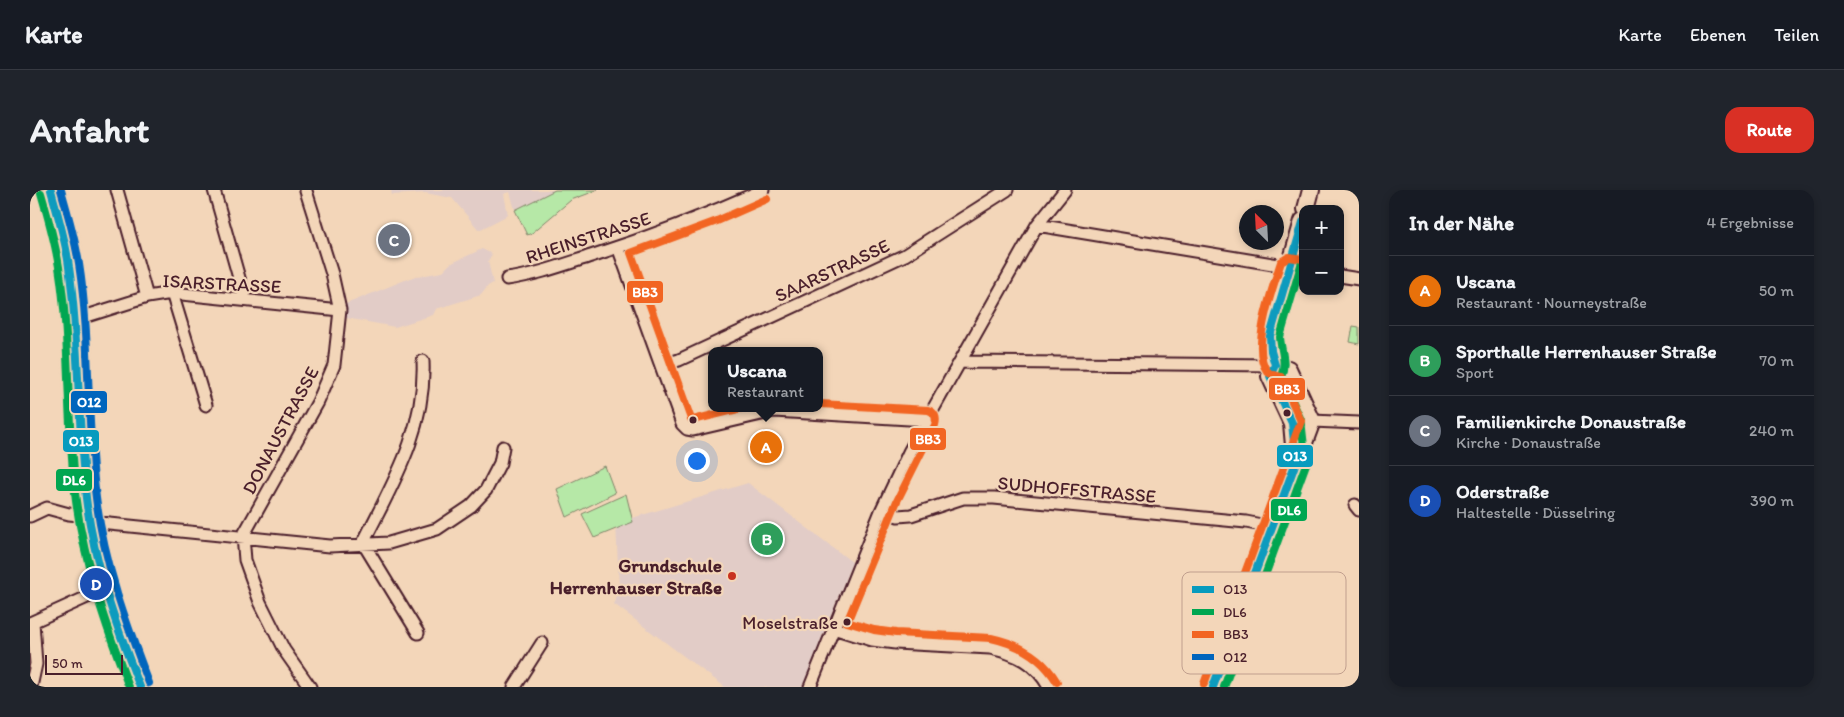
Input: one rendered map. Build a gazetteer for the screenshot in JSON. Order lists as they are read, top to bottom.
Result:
{
  "streets": {
    "street": [
      "RHEINSTRASSE",
      "SAARSTRASSE",
      "ISARSTRASSE",
      "DONAUSTRASSE",
      "SUDHOFFSTRASSE"
    ]
  },
  "crossings": [
    ["ISARSTRASSE", "DONAUSTRASSE"]
  ],
  "places": ["Grundschule Herrenhauser Straße", "Moselstraße"],
  "lines": [
    "transit line O13",
    "transit line O12",
    "transit line DL6",
    "transit line BB3"
  ],
  "legend": [
    "O13",
    "DL6",
    "BB3",
    "O12"
  ],
  "scale_bar": "50 m",
  "north": "top left",
  "page": {
    "header": "Karte",
    "nav": ["Karte", "Ebenen", "Teilen"],
    "buttons": "Route",
    "title": "Anfahrt",
    "heading": ["In der Nähe", "4 Ergebnisse"],
    "map_buttons": ["+", "−"],
    "pins": [
      "C",
      "A",
      "B",
      "D"
    ],
    "list": [
      {
        "mark": "A",
        "name": "Uscana",
        "note": "Restaurant · Nourneystraße",
        "value": "50 m"
      },
      {
        "mark": "B",
        "name": "Sporthalle Herrenhauser Straße",
        "note": "Sport",
        "value": "70 m"
      },
      {
        "mark": "C",
        "name": "Familienkirche Donaustraße",
        "note": "Kirche · Donaustraße",
        "value": "240 m"
      },
      {
        "mark": "D",
        "name": "Oderstraße",
        "note": "Haltestelle · Düsselring",
        "value": "390 m"
      }
    ],
    "popup": ["Uscana", "Restaurant"],
    "scale": "50 m"
  }
}
